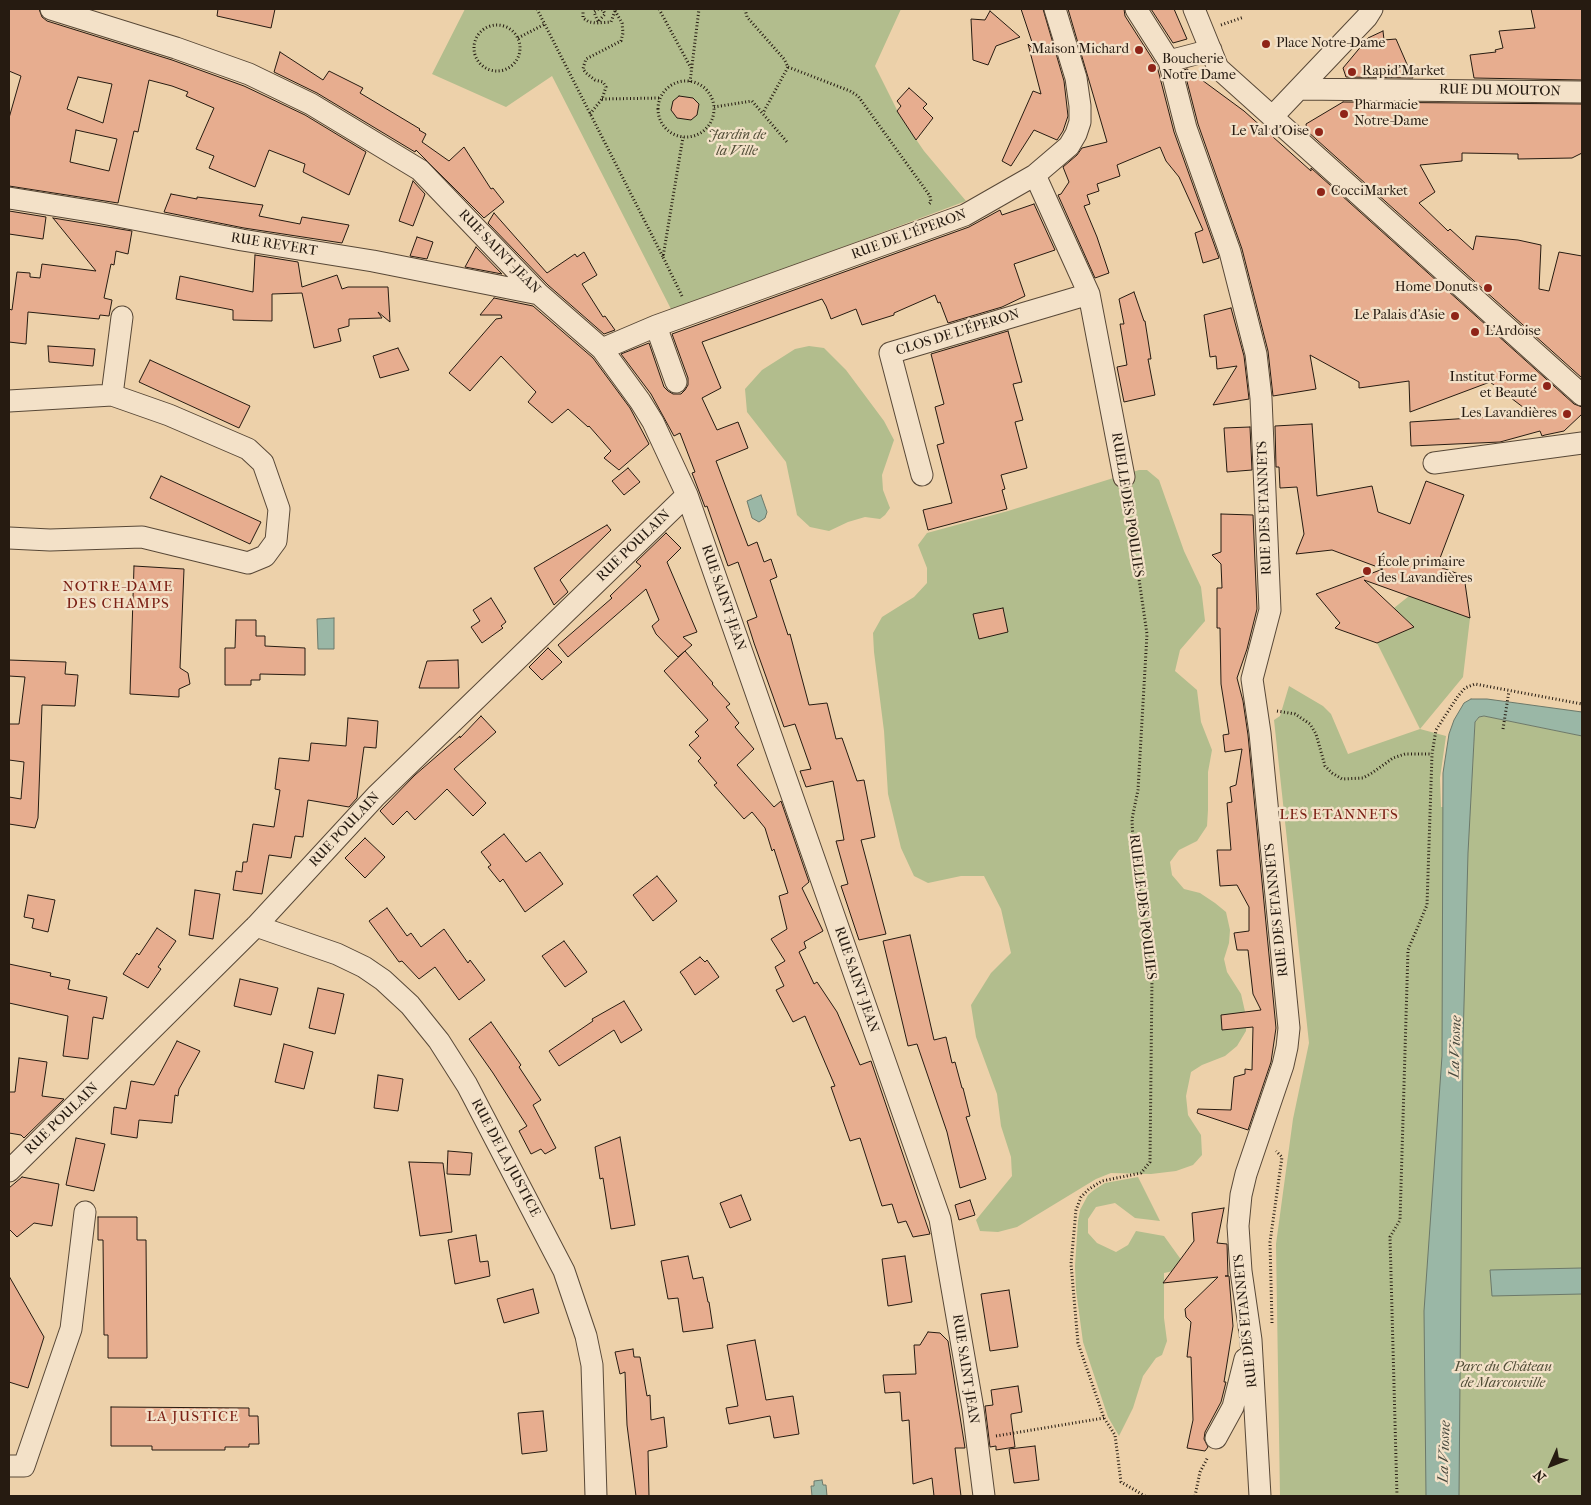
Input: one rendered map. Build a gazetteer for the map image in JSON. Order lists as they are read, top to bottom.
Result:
{
  "streets": {
    "street": [
      "RUE DU MOUTON",
      "RUE DE L'ÉPERON",
      "RUE REVERT",
      "RUE SAINT-JEAN",
      "CLOS DE L'ÉPERON",
      "RUELLE DES POULIES",
      "RUE DES ETANNETS",
      "RUE POULAIN",
      "RUE DE LA JUSTICE"
    ]
  },
  "crossings": [
    ["RUE DE L'ÉPERON", "RUE SAINT-JEAN"],
    ["RUE DE L'ÉPERON", "RUELLE DES POULIES"],
    ["RUE REVERT", "RUE SAINT-JEAN"],
    ["RUE SAINT-JEAN", "RUE POULAIN"],
    ["CLOS DE L'ÉPERON", "RUELLE DES POULIES"],
    ["RUE POULAIN", "RUE DE LA JUSTICE"]
  ],
  "districts": ["NOTRE-DAME DES CHAMPS", "LES ETANNETS", "LA JUSTICE"],
  "water": ["La Viosne"],
  "parks": ["Jardin de la Ville", "Parc du Château de Marcouville"],
  "places": [
    "Place Notre-Dame",
    "Maison Michard",
    "Boucherie Notre Dame",
    "Rapid'Market",
    "Pharmacie Notre-Dame",
    "Le Val d'Oise",
    "CocciMarket",
    "Home Donuts",
    "Le Palais d'Asie",
    "L'Ardoise",
    "Institut Forme et Beauté",
    "Les Lavandières",
    "École primaire des Lavandières"
  ],
  "north": "bottom left"
}
